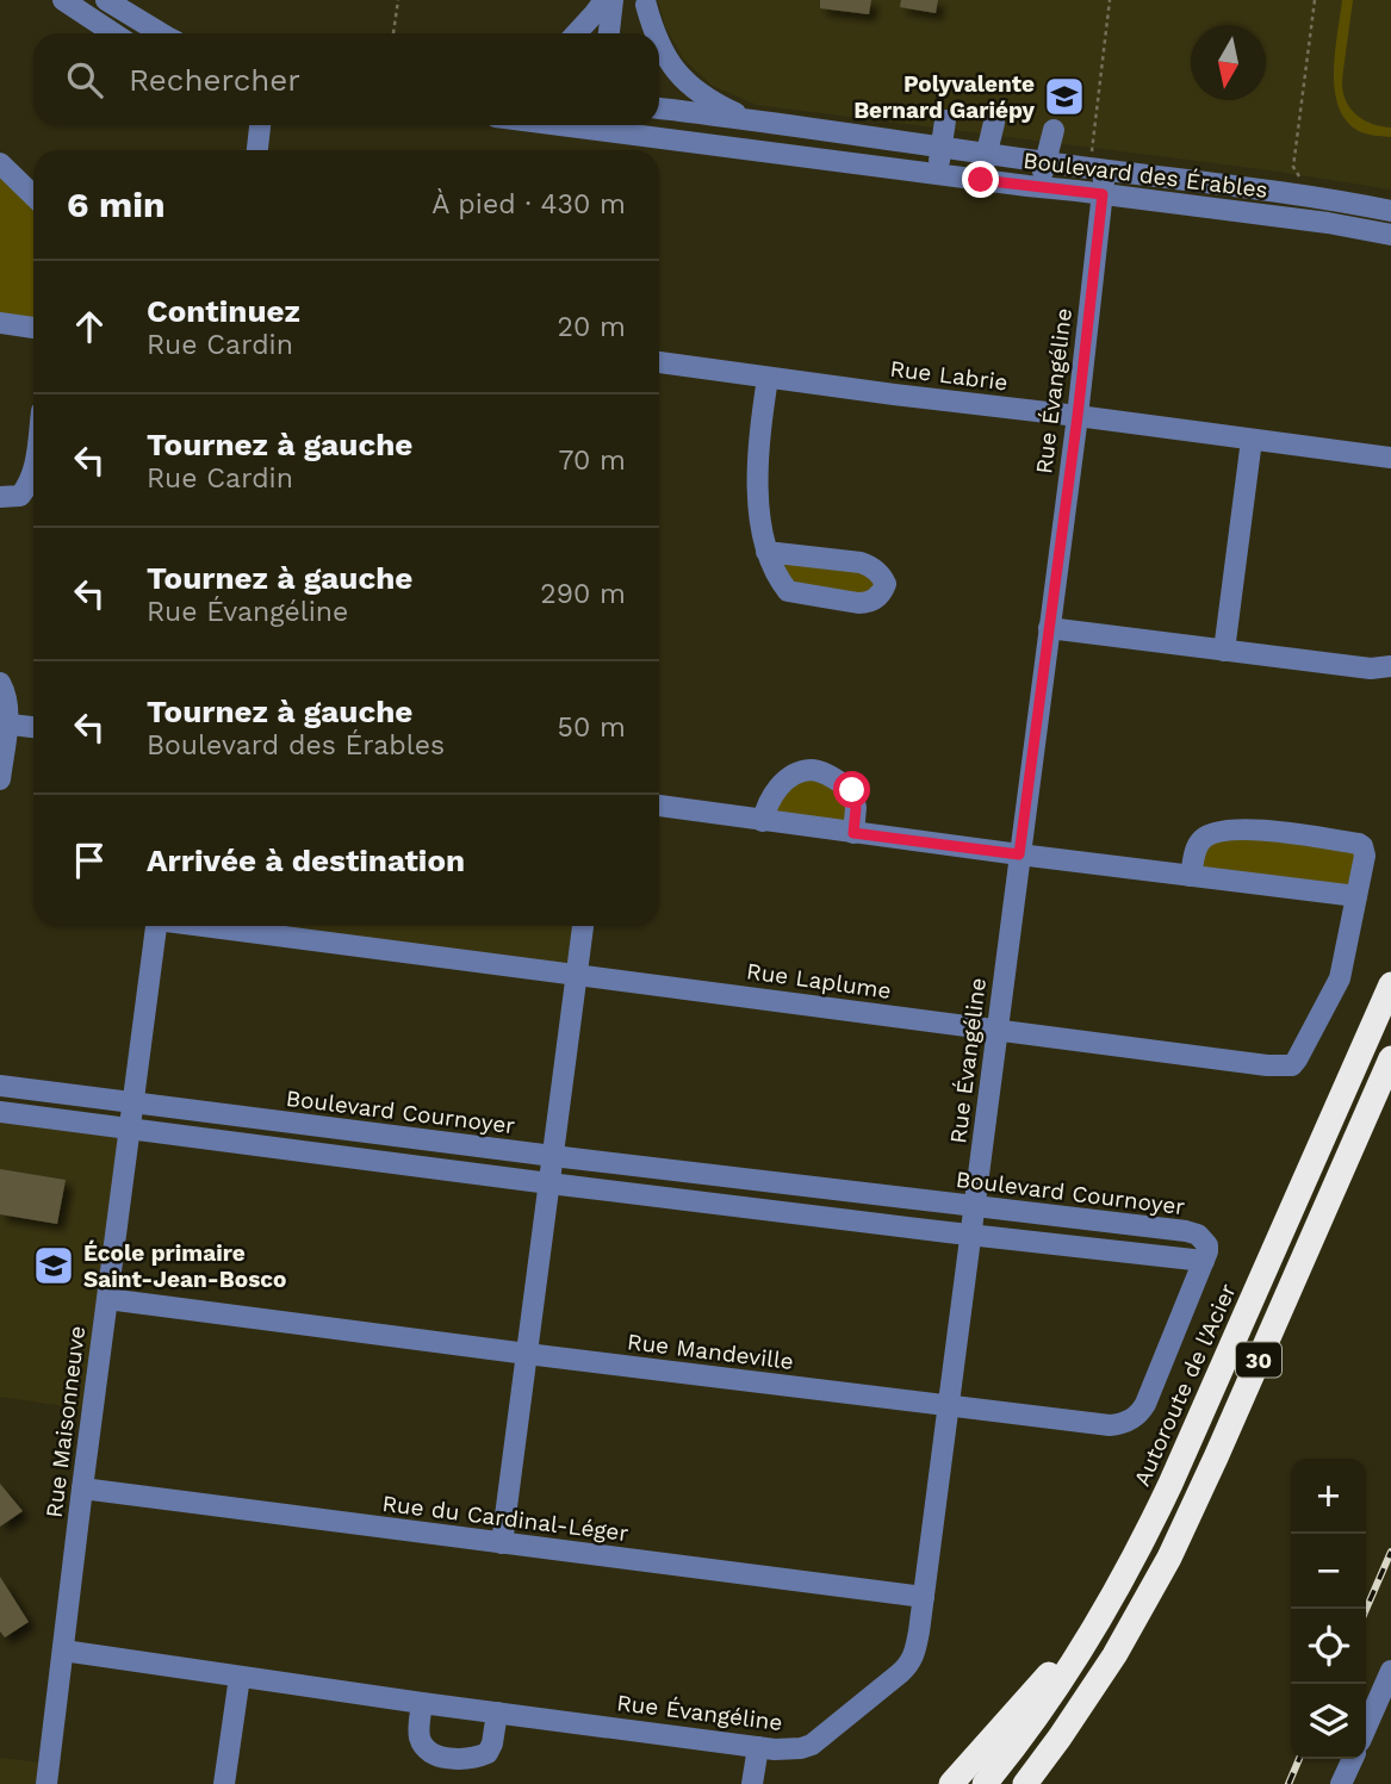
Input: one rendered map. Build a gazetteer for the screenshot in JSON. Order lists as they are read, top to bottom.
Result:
{
  "streets": {
    "highway": ["30", "Autoroute de l'Acier"],
    "street": [
      "Boulevard des Érables",
      "Rue Labrie",
      "Rue Évangéline",
      "Rue Laplume",
      "Boulevard Cournoyer",
      "Rue Mandeville",
      "Rue Maisonneuve",
      "Rue du Cardinal-Léger"
    ]
  },
  "crossings": [
    ["Boulevard des Érables", "Rue Évangéline"],
    ["Rue Labrie", "Rue Évangéline"],
    ["Rue Évangéline", "Rue Laplume"],
    ["Rue Évangéline", "Boulevard Cournoyer"],
    ["Rue Évangéline", "Rue Mandeville"],
    ["Rue Évangéline", "Rue Maisonneuve"],
    ["Rue Évangéline", "Rue du Cardinal-Léger"],
    ["Boulevard Cournoyer", "Rue Mandeville"],
    ["Boulevard Cournoyer", "Rue Maisonneuve"],
    ["Rue Mandeville", "Rue Maisonneuve"],
    ["Rue Maisonneuve", "Rue du Cardinal-Léger"]
  ],
  "places": {
    "school or university": ["Polyvalente Bernard Gariépy", "École primaire Saint-Jean-Bosco"]
  },
  "north": "bottom",
  "page": {
    "search": "Rechercher",
    "heading": ["6 min", "À pied · 430 m"],
    "list": [
      ["Continuez", "Rue Cardin", "20 m"],
      ["Tournez à gauche", "Rue Cardin", "70 m"],
      ["Tournez à gauche", "Rue Évangéline", "290 m"],
      ["Tournez à gauche", "Boulevard des Érables", "50 m"],
      "Arrivée à destination"
    ],
    "map_buttons": ["+", "−"]
  }
}
